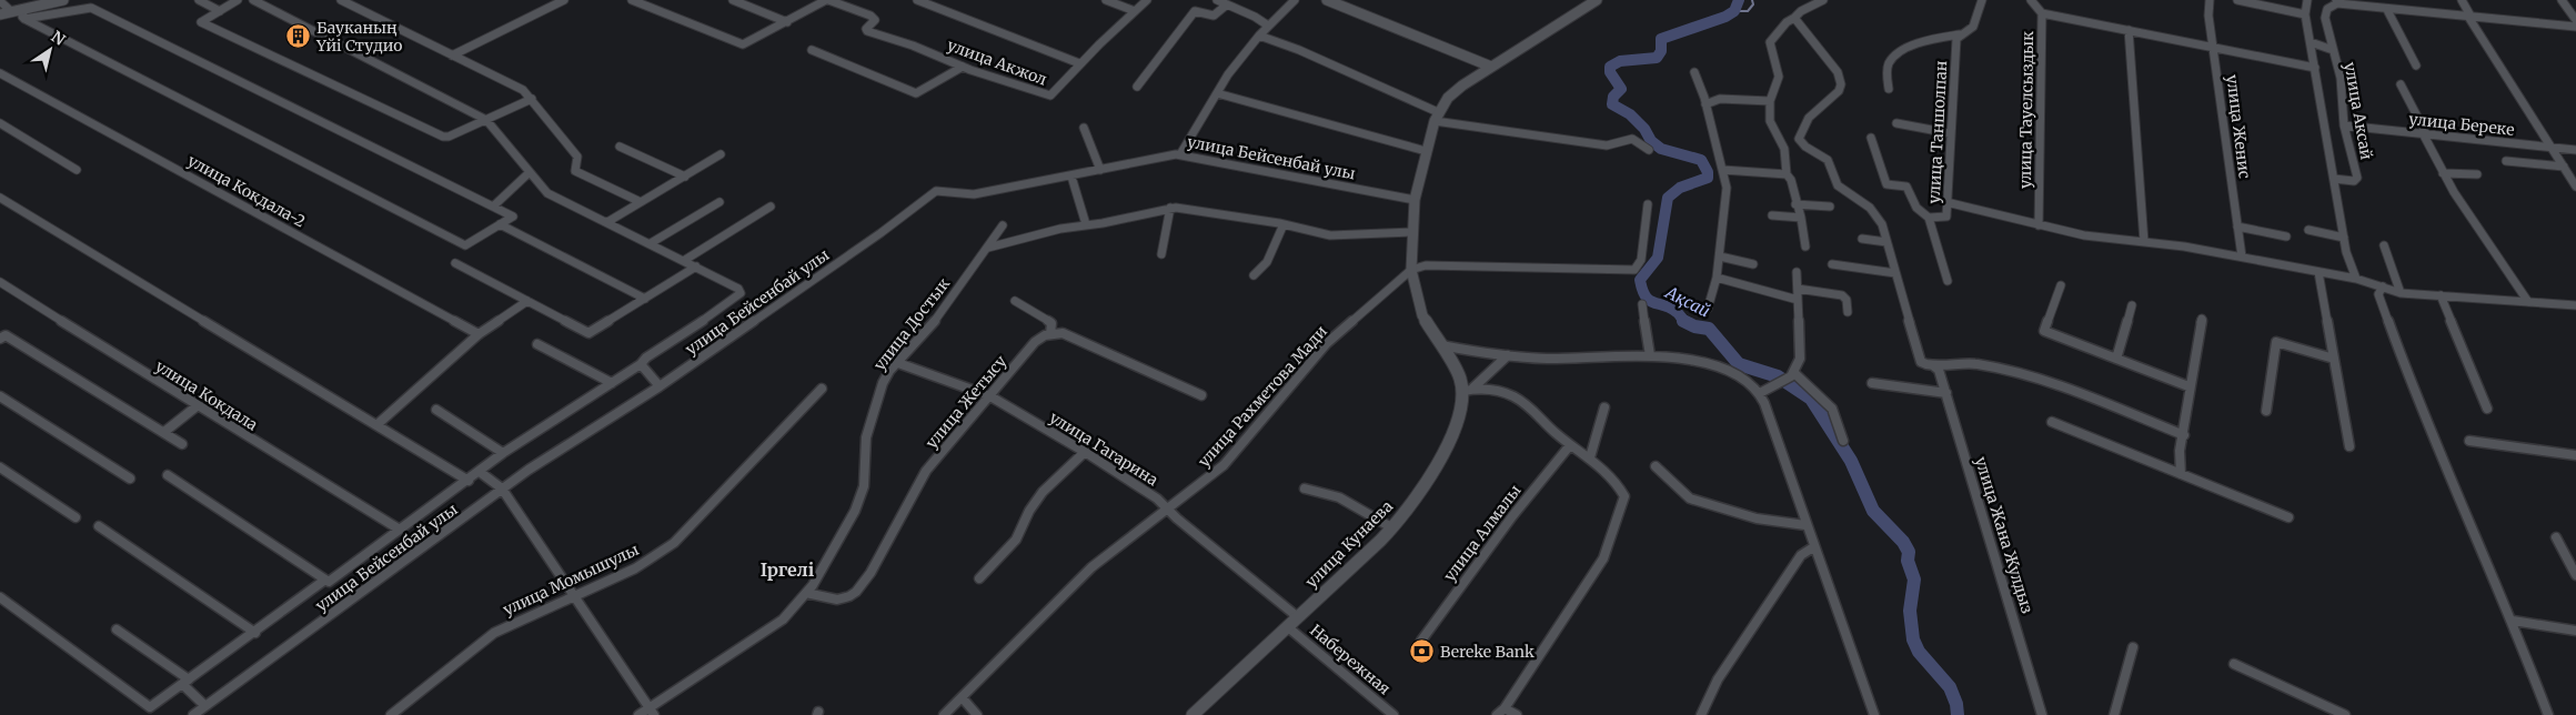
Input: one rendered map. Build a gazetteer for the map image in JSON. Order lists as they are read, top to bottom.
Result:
{
  "streets": {
    "main road": ["улица Кунаева"],
    "street": [
      "улица Акжол",
      "улица Тауелсыздык",
      "улица Аксай",
      "улица Береке",
      "улица Женис",
      "улица Таншолпан",
      "улица Бейсенбай улы",
      "улица Кокдала-2",
      "улица Достык",
      "улица Кокдала",
      "улица Рахметова Мади",
      "улица Жетысу",
      "улица Гагарина",
      "улица Алмалы",
      "улица Жана Жулдыз",
      "улица Момышулы",
      "Набережная"
    ]
  },
  "crossings": [
    ["улица Аксай", "улица Береке"],
    ["улица Достык", "улица Жетысу"],
    ["улица Достык", "улица Гагарина"],
    ["улица Рахметова Мади", "улица Гагарина"],
    ["улица Жетысу", "улица Гагарина"],
    ["улица Гагарина", "улица Кунаева"],
    ["улица Кунаева", "Набережная"]
  ],
  "districts": ["Іргелі"],
  "water": ["Ақсай"],
  "places": {
    "building": ["Бауканың Үйі Студио"],
    "bank": ["Bereke Bank"]
  },
  "north": "top right"
}
